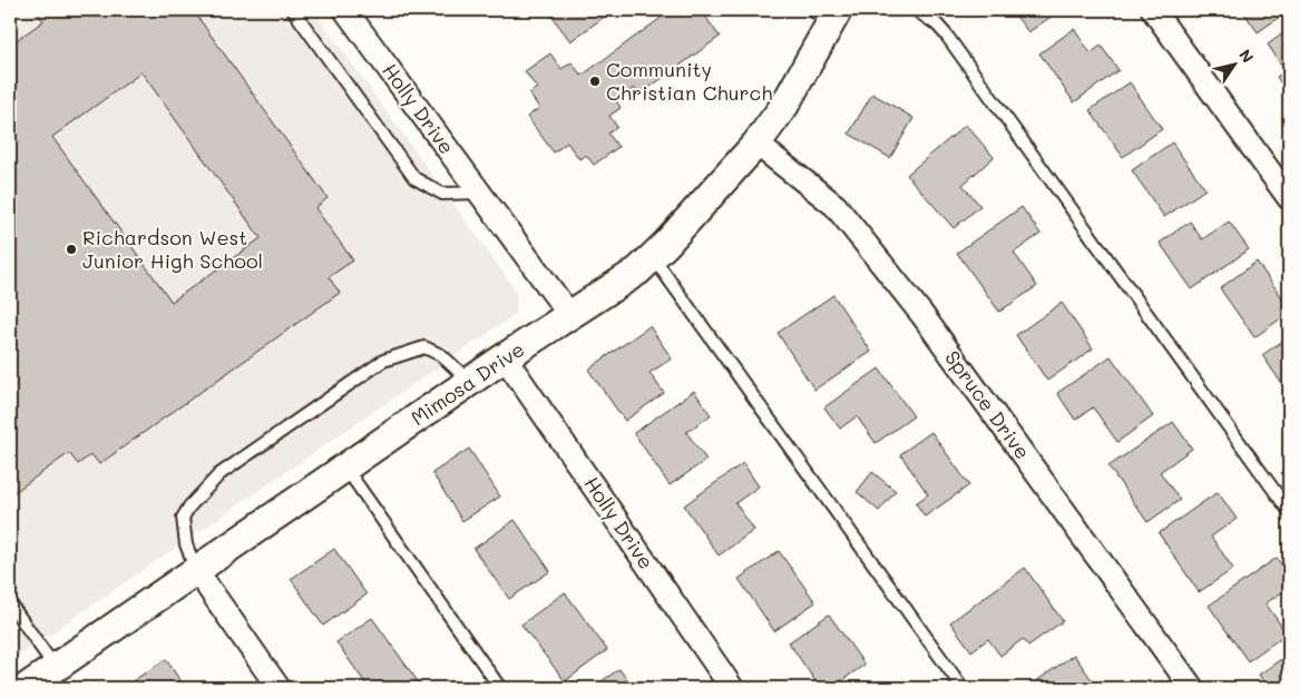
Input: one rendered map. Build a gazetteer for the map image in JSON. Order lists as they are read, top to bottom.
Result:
{
  "streets": {
    "street": ["Holly Drive", "Mimosa Drive", "Spruce Drive"]
  },
  "crossings": [
    ["Holly Drive", "Mimosa Drive"],
    ["Mimosa Drive", "Spruce Drive"]
  ],
  "places": ["Community Christian Church", "Richardson West Junior High School"],
  "north": "top right"
}
